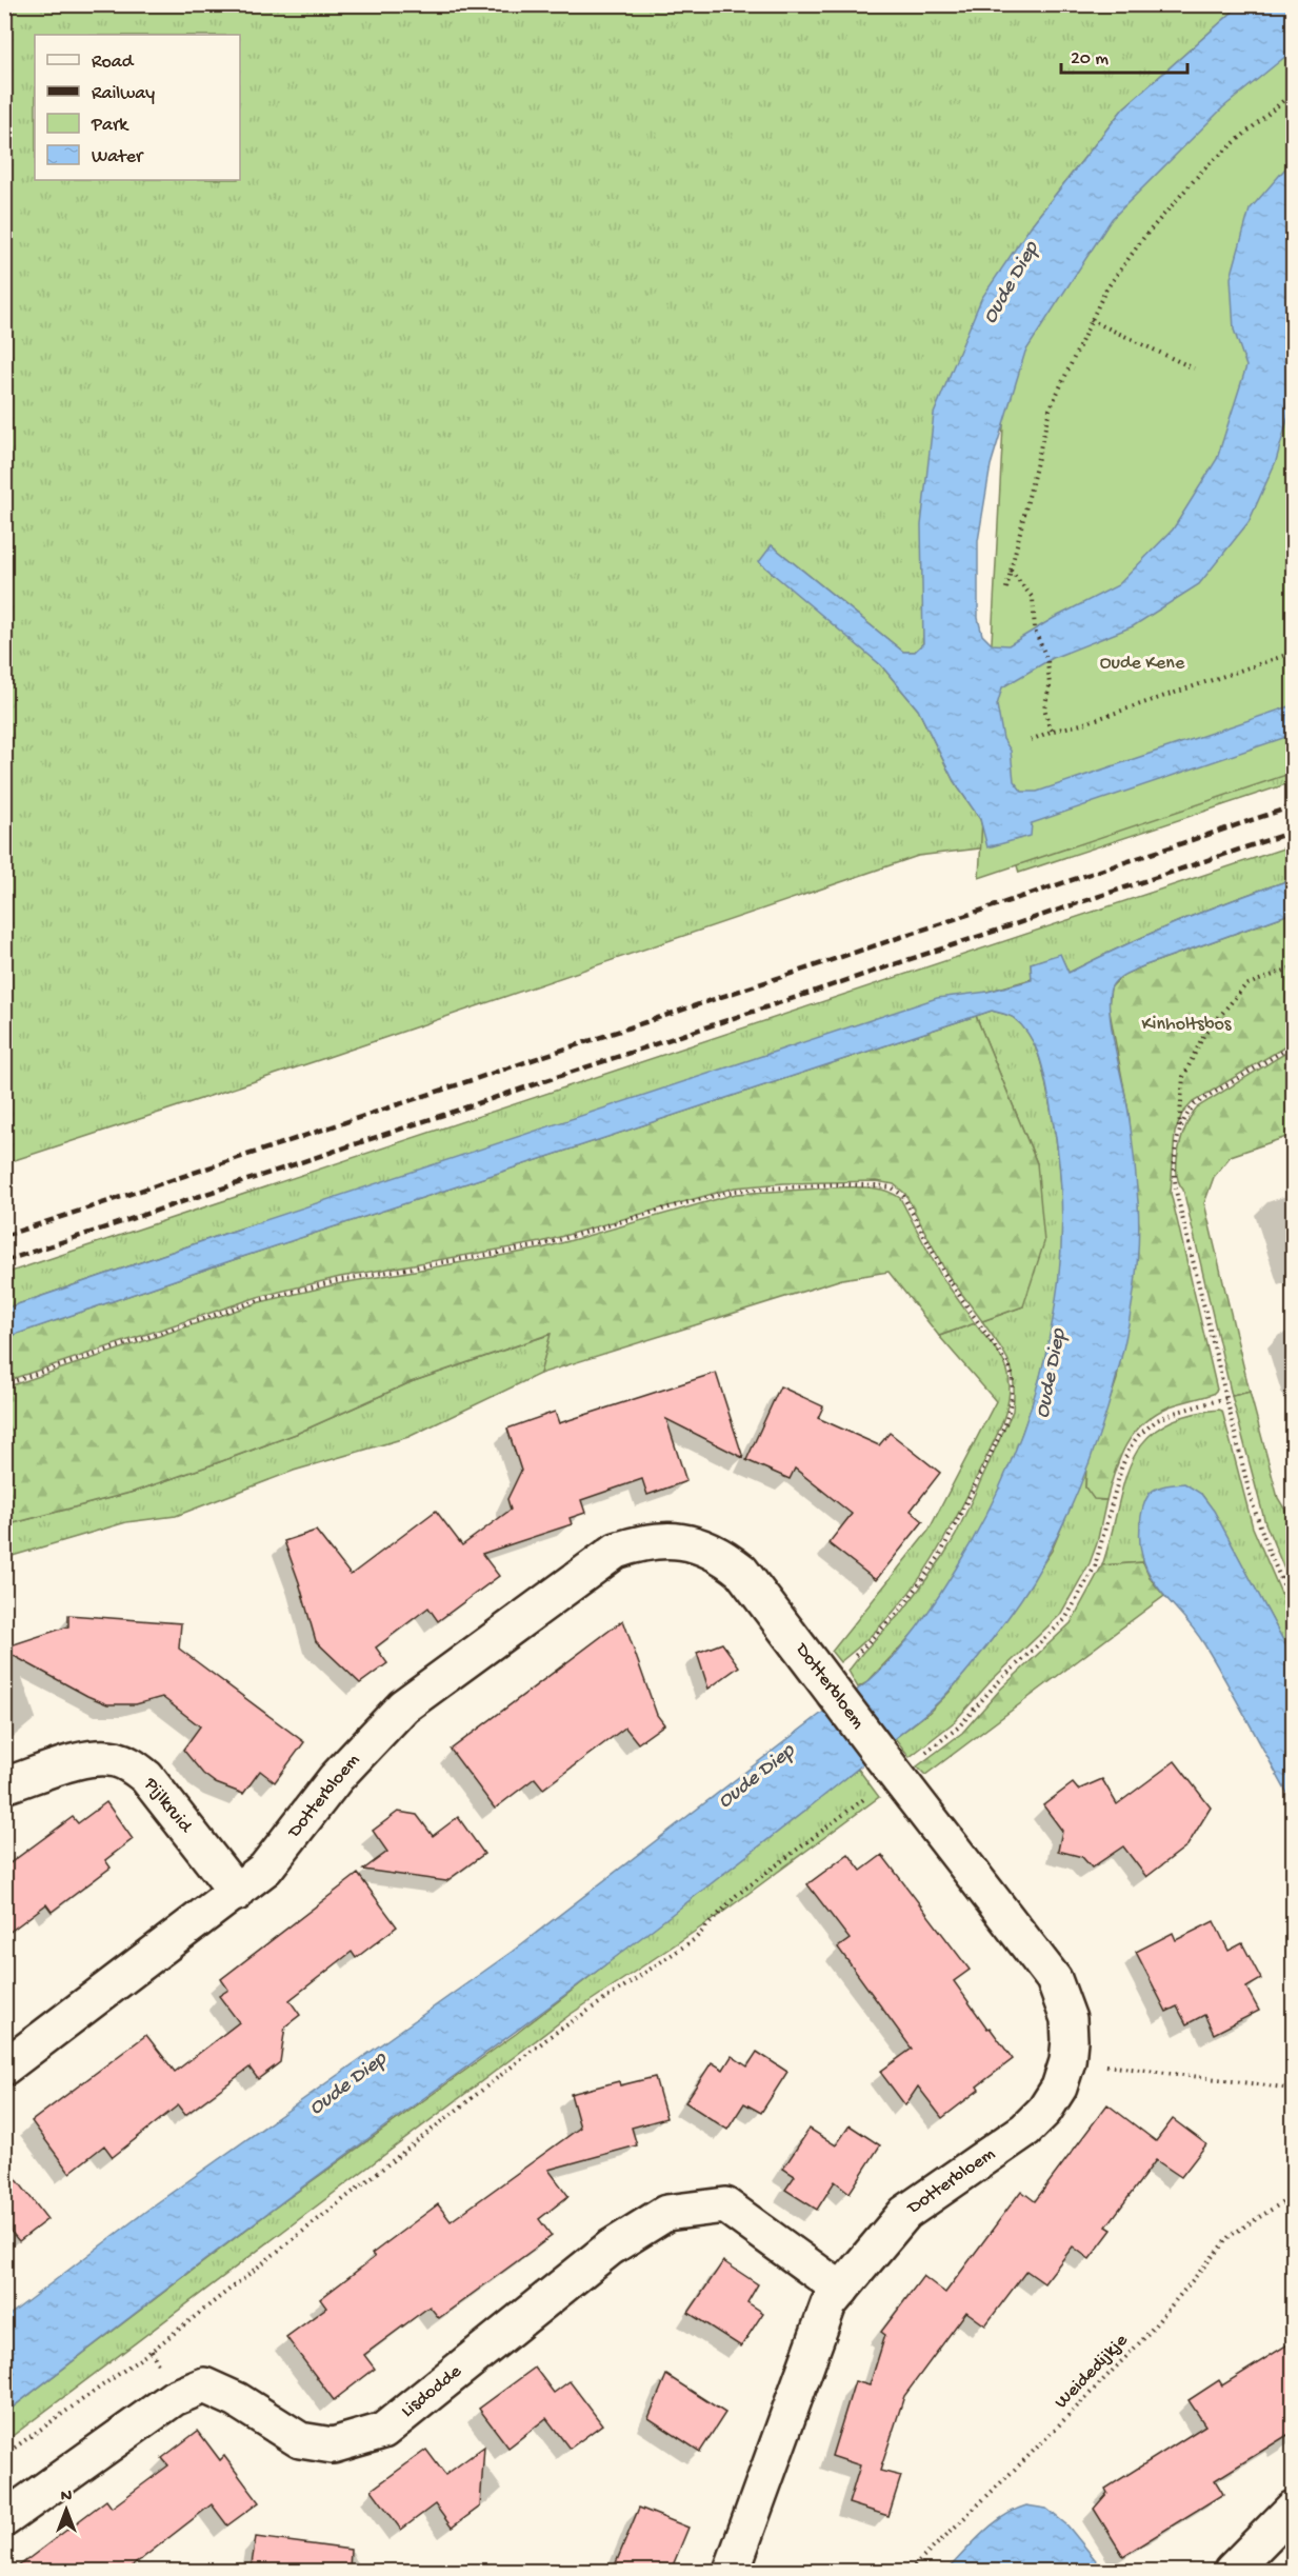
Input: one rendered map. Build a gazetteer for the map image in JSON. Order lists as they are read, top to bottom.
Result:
{
  "streets": {
    "street": ["Dotterbloem", "Pijlkruid", "Lisdodde"],
    "path": ["Weidedijkje"]
  },
  "crossings": [
    ["Dotterbloem", "Pijlkruid"],
    ["Dotterbloem", "Lisdodde"]
  ],
  "water": ["Oude Diep"],
  "parks": ["Oude Kene", "Kinholtsbos"],
  "legend": [
    "Road",
    "Railway",
    "Park",
    "Water"
  ],
  "scale_bar": "20 m",
  "north": "top"
}
